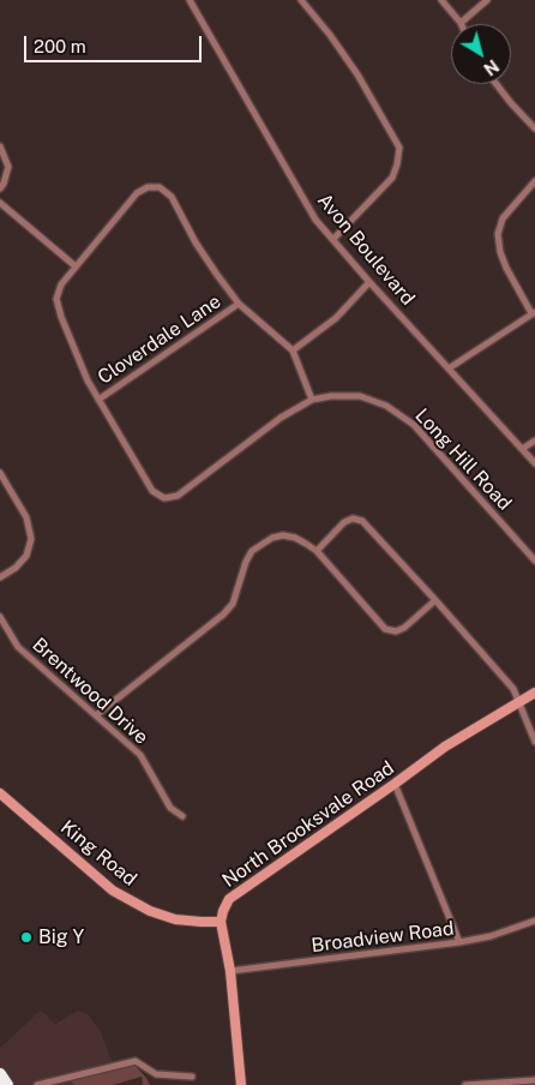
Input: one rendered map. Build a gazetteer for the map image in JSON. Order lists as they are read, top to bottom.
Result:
{
  "streets": {
    "main road": ["North Brooksvale Road", "King Road"],
    "street": [
      "Avon Boulevard",
      "Cloverdale Lane",
      "Long Hill Road",
      "Brentwood Drive",
      "Broadview Road"
    ]
  },
  "crossings": [
    ["North Brooksvale Road", "King Road"]
  ],
  "places": ["Big Y"],
  "scale_bar": "200 m",
  "north": "bottom right"
}
